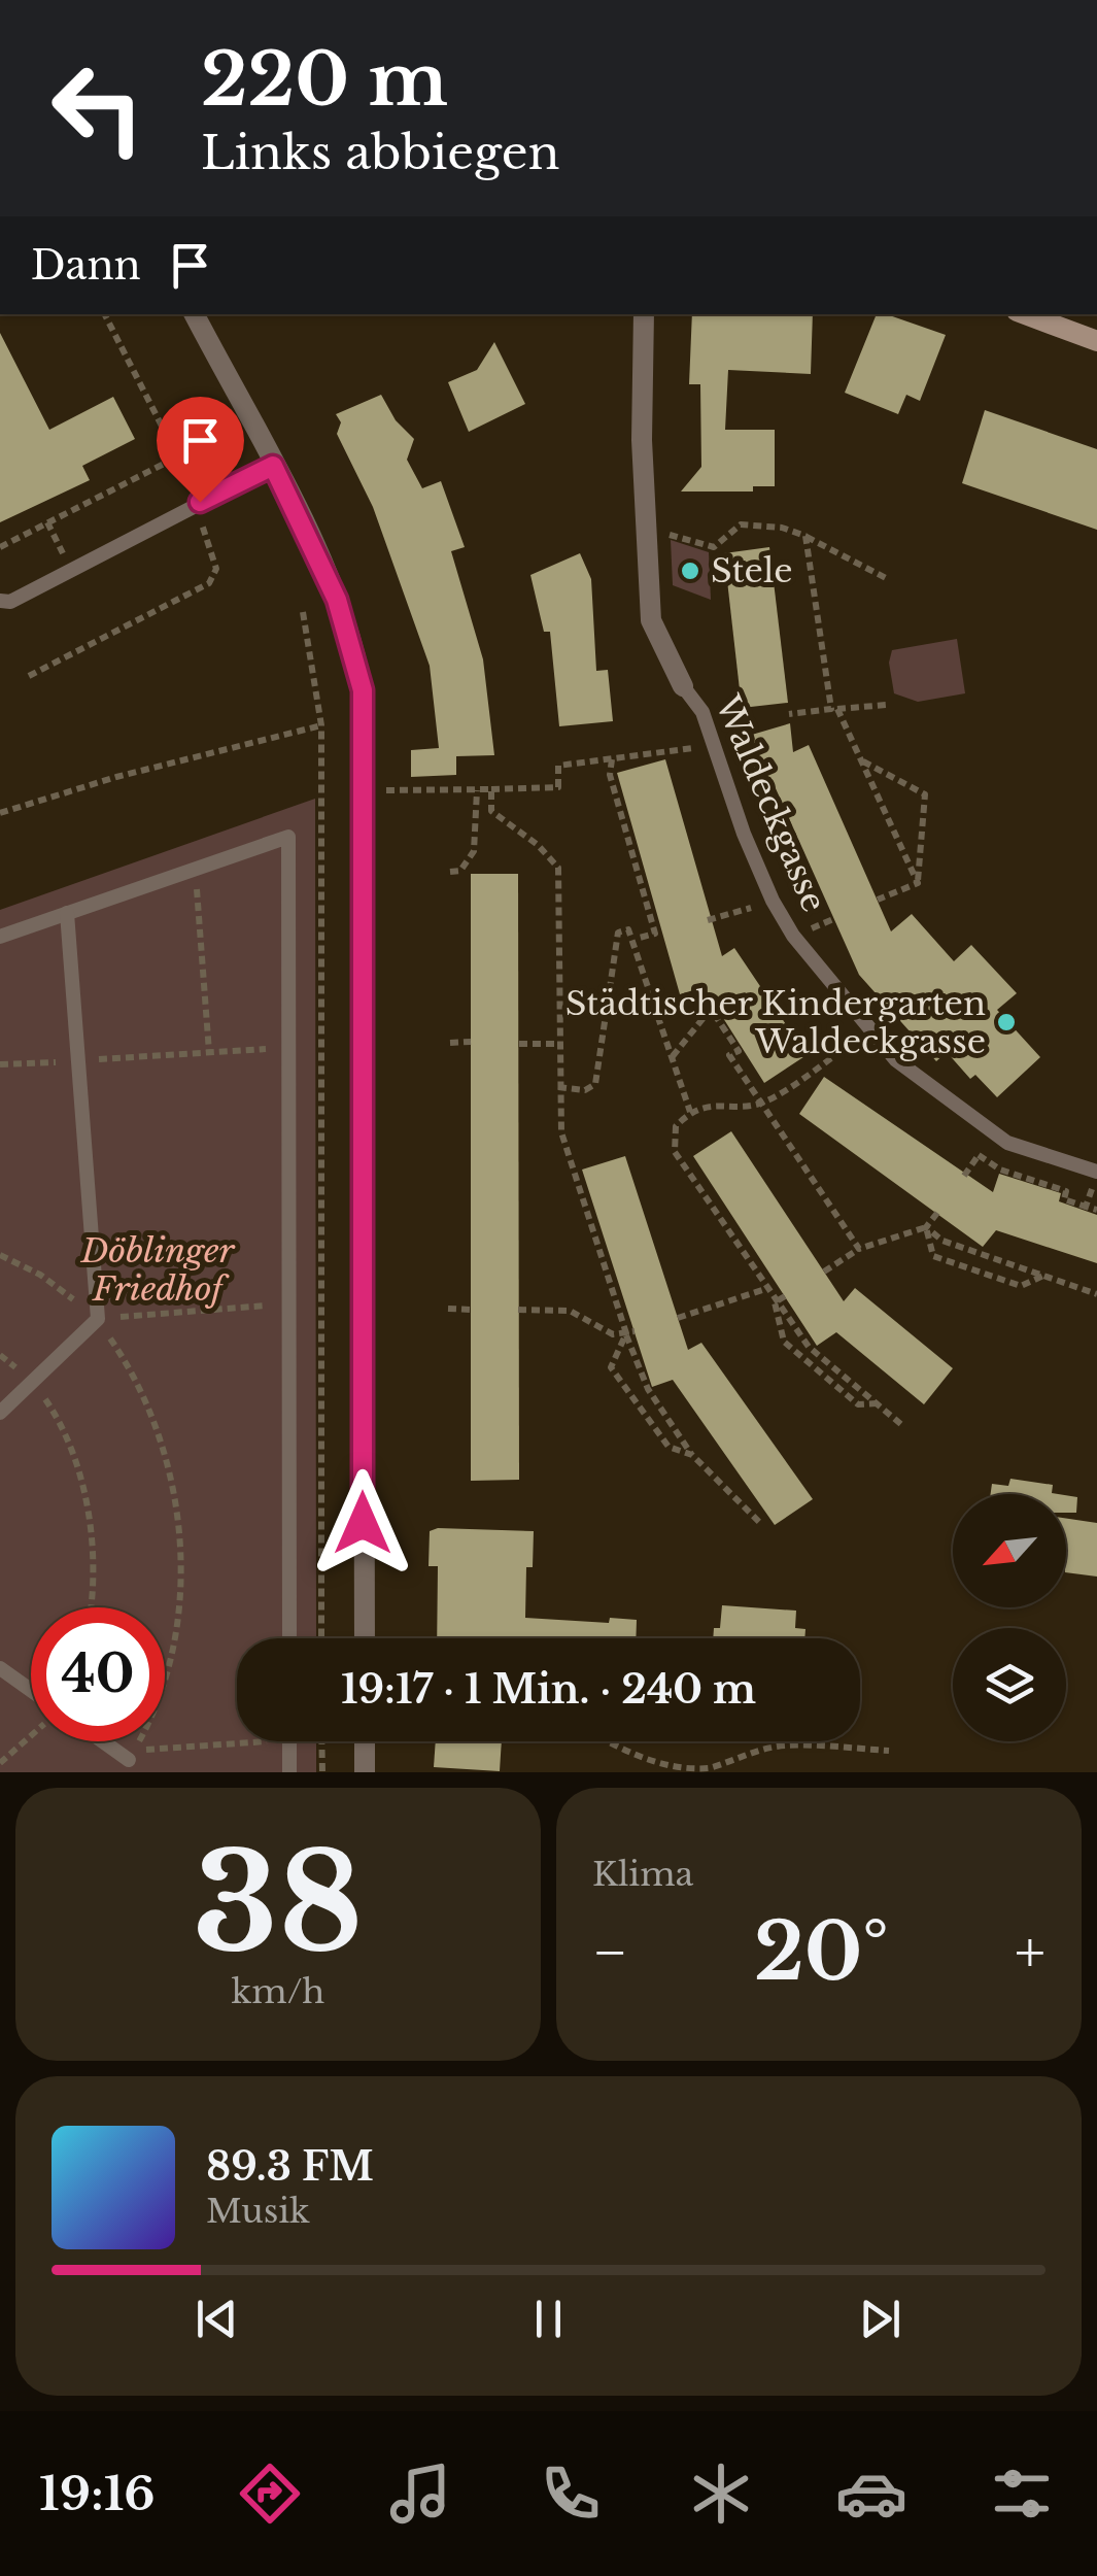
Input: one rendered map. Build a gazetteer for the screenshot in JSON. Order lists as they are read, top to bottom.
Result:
{
  "streets": {
    "street": ["Waldeckgasse"]
  },
  "parks": ["Döblinger Friedhof"],
  "places": ["Stele", "Städtischer Kindergarten Waldeckgasse"],
  "north": "bottom left",
  "page": {
    "turn": ["220 m", "Links abbiegen"],
    "then": "Dann",
    "limit": "40",
    "trip": "19:17 · 1 Min. · 240 m",
    "tile": [
      ["38", "km/h"],
      "Klima"
    ],
    "heat": ["−", "20°", "+"],
    "song": ["89.3 FM", "Musik"],
    "tabs": "19:16"
  }
}
